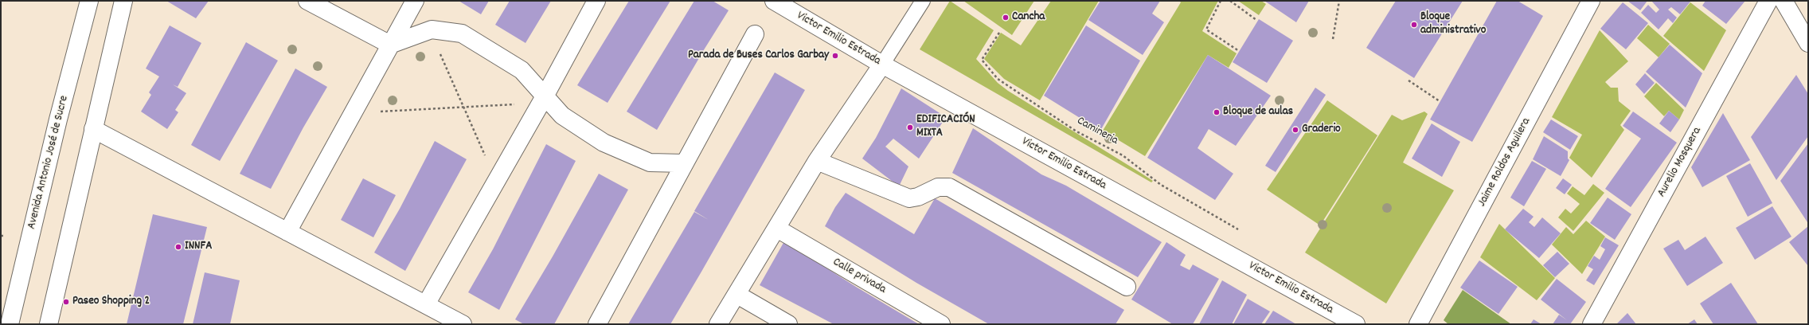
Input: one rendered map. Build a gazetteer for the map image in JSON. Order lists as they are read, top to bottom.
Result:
{
  "streets": {
    "street": [
      "Victor Emilio Estrada",
      "Avenida Antonio José de Sucre",
      "Jaime Roldos Aguilera",
      "Aurelio Mosquera",
      "Calle privada"
    ],
    "path": ["Camineria"]
  },
  "places": [
    "Cancha",
    "Bloque administrativo",
    "Parada de Buses Carlos Garbay",
    "Bloque de aulas",
    "EDIFICACIÓN MIXTA",
    "Graderio",
    "INNFA",
    "Paseo Shopping 2"
  ]
}
